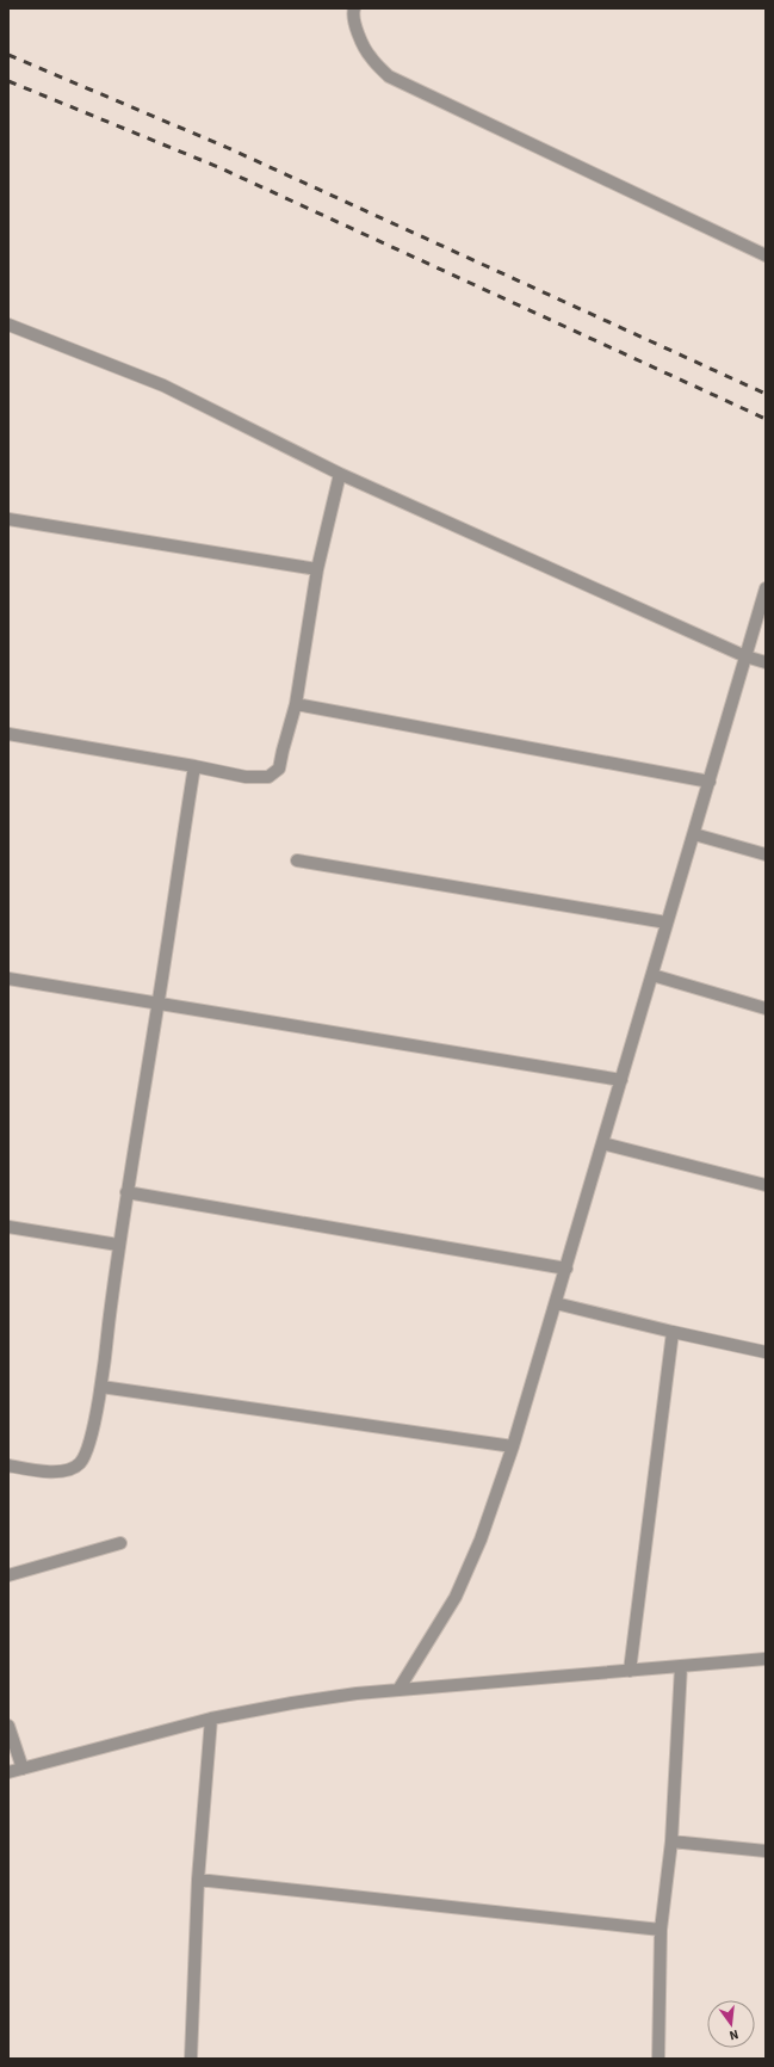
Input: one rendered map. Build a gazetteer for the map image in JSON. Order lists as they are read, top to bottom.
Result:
{
  "north": "bottom"
}
